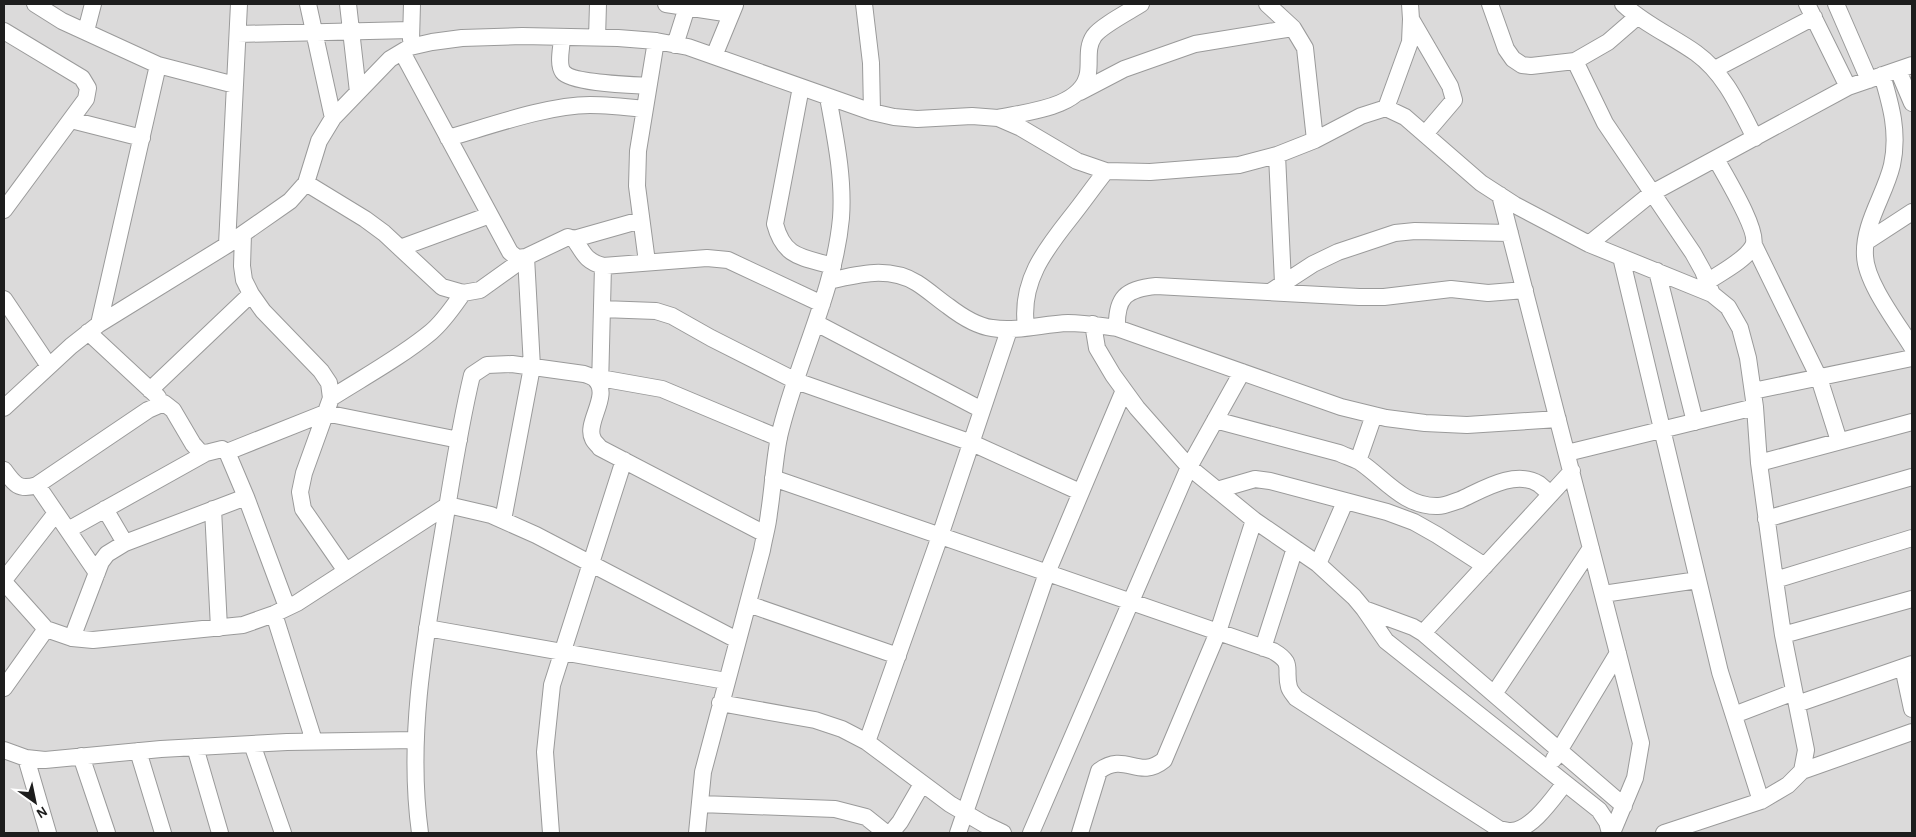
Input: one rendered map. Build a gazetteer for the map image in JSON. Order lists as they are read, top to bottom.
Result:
{
  "north": "bottom right"
}
